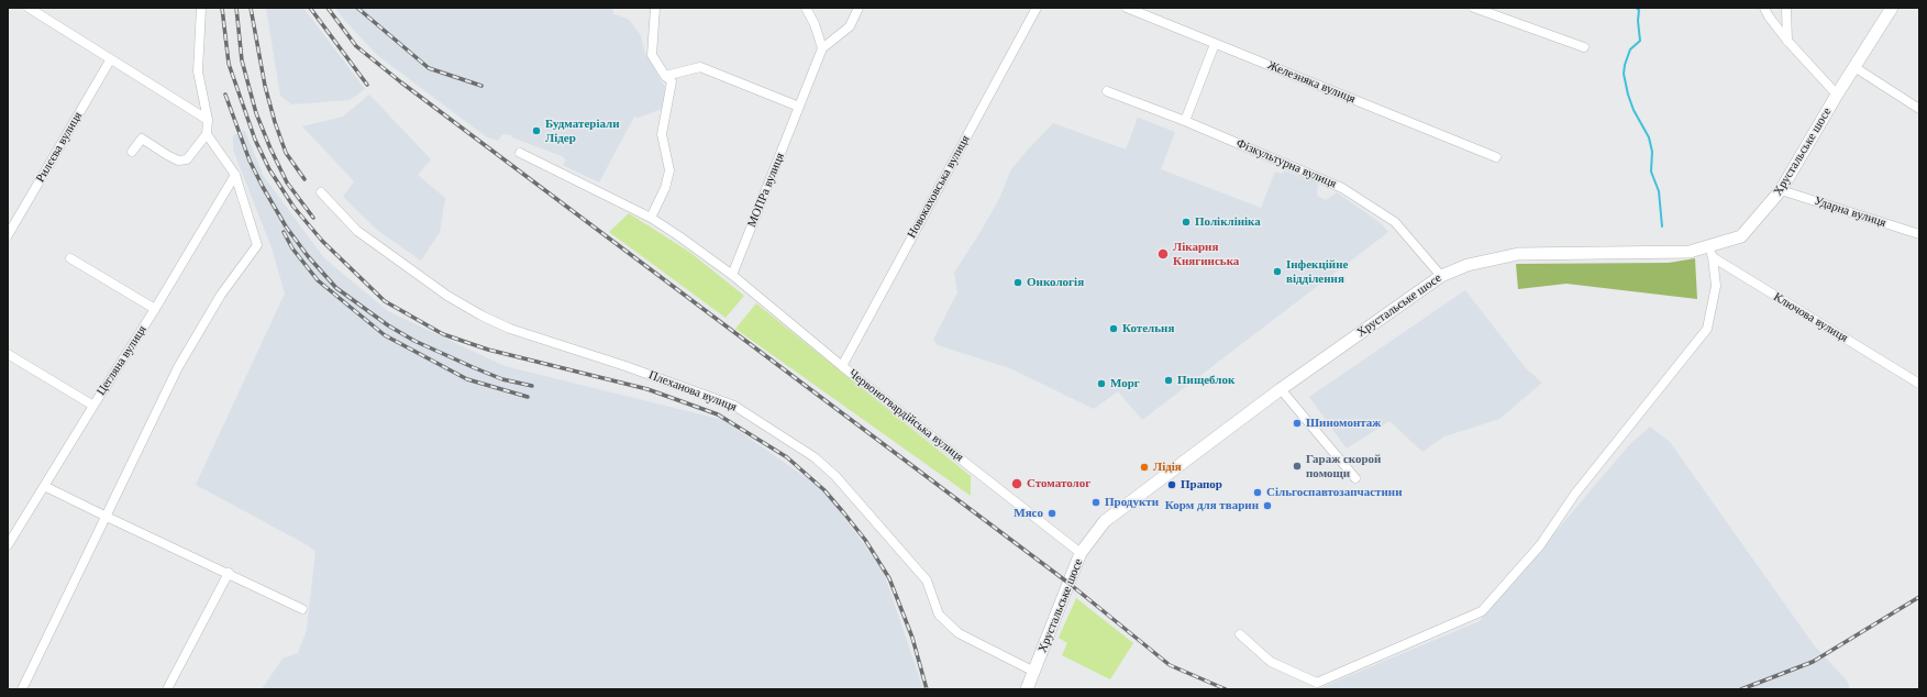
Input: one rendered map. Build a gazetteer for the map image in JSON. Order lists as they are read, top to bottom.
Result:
{
  "streets": {
    "street": [
      "Железняка вулиця",
      "Рилєєва вулиця",
      "Хрустальське шосе",
      "Фізкультурна вулиця",
      "Новокаховська вулиця",
      "МОПРа вулиця",
      "Ударна вулиця",
      "Ключова вулиця",
      "Цегляна вулиця",
      "Плеханова вулиця",
      "Червоногвардійська вулиця"
    ]
  },
  "crossings": [
    ["Хрустальське шосе", "Фізкультурна вулиця"],
    ["Хрустальське шосе", "Ударна вулиця"],
    ["Хрустальське шосе", "Ключова вулиця"],
    ["Хрустальське шосе", "Плеханова вулиця"],
    ["Хрустальське шосе", "Червоногвардійська вулиця"],
    ["Новокаховська вулиця", "Червоногвардійська вулиця"],
    ["МОПРа вулиця", "Червоногвардійська вулиця"]
  ],
  "places": [
    "Будматеріали Лідер",
    "Поліклініка",
    "Лікарня Княгинська",
    "Інфекційне відділення",
    "Онкологія",
    "Котельня",
    "Пищеблок",
    "Морг",
    "Шиномонтаж",
    "Гараж скорой помощи",
    "Лідія",
    "Стоматолог",
    "Прапор",
    "Сільгоспавтозапчастини",
    "Продукти",
    "Корм для тварин",
    "Мясо"
  ]
}
